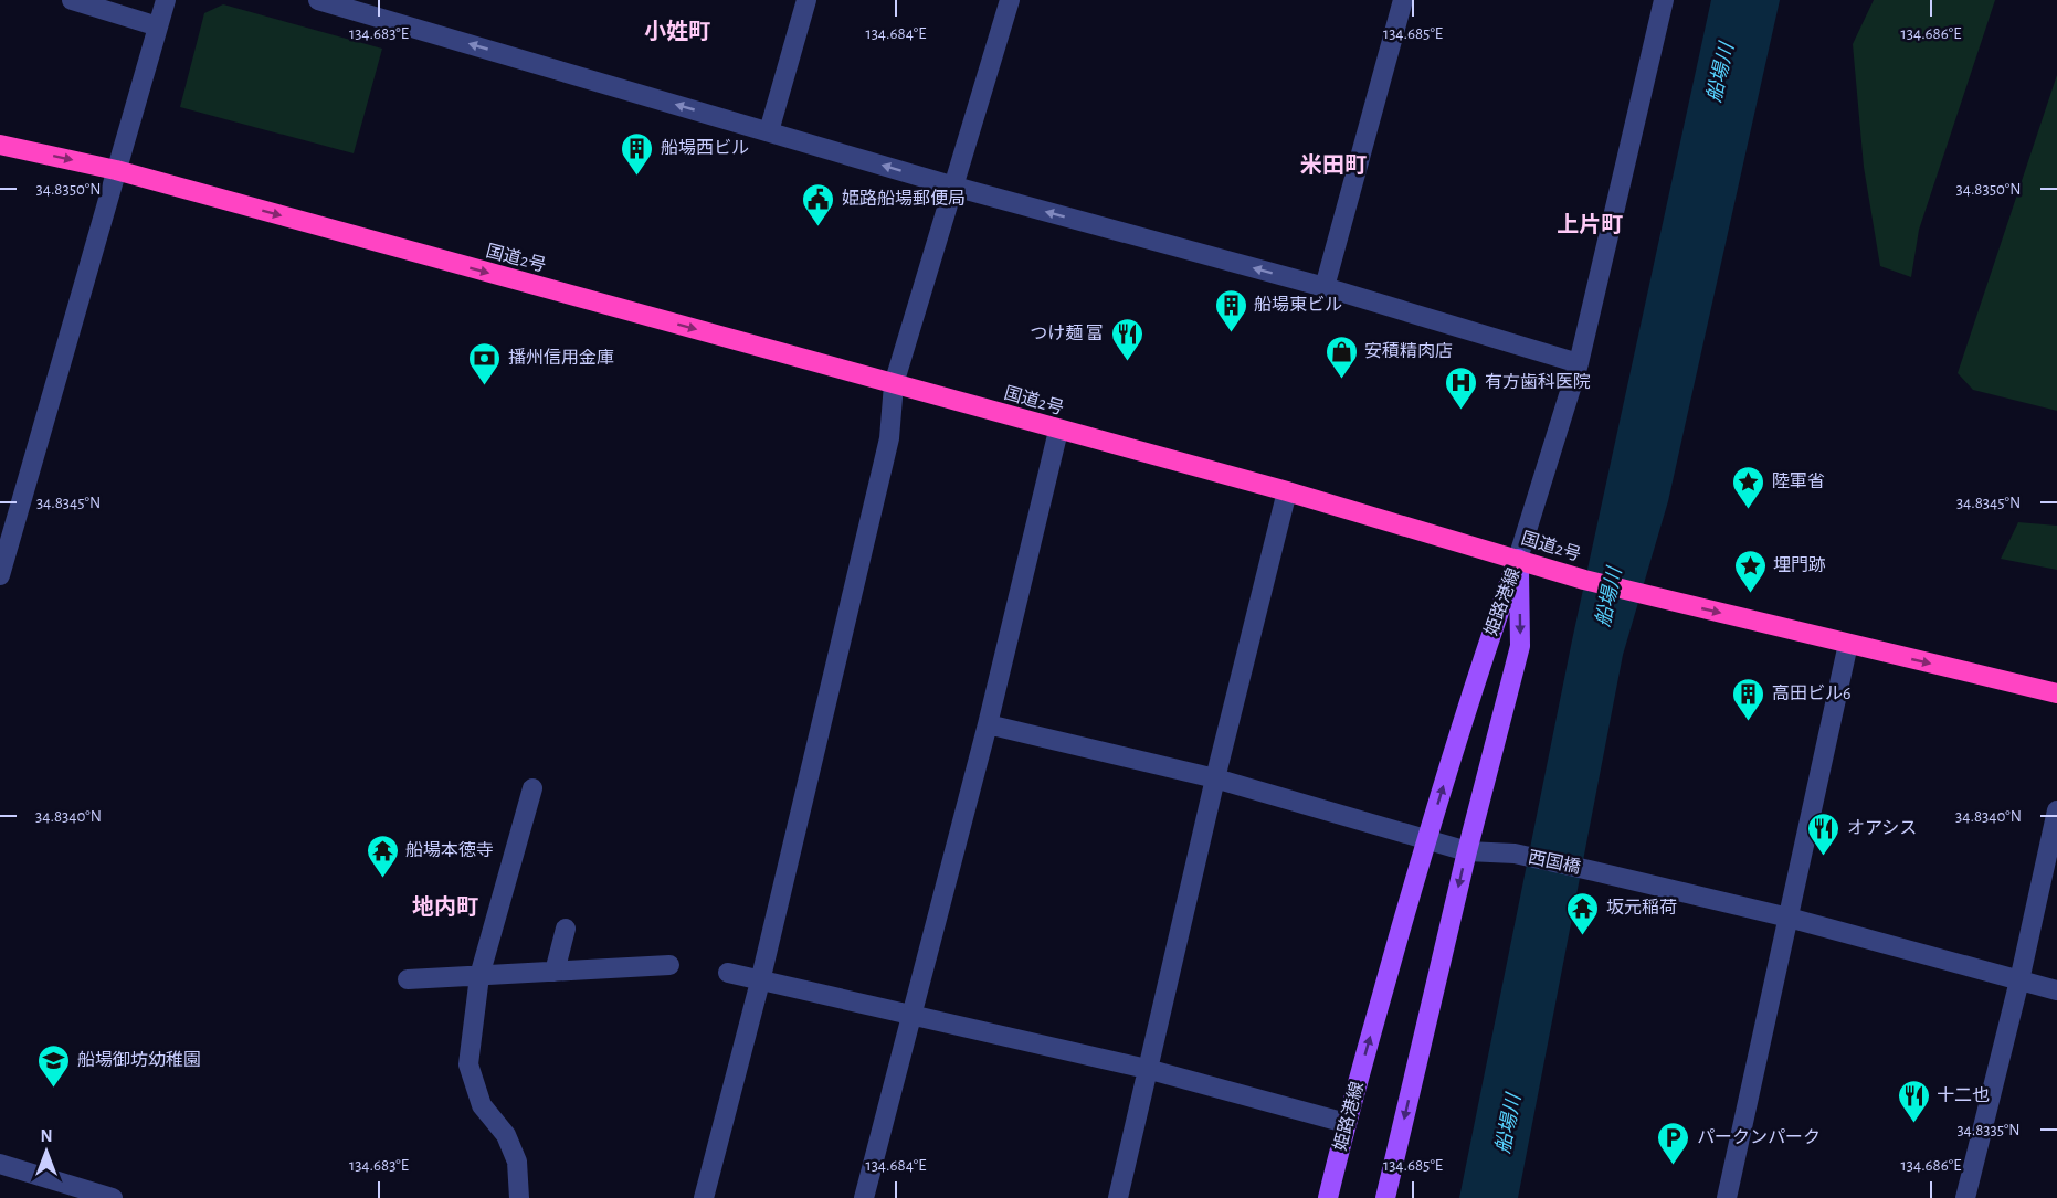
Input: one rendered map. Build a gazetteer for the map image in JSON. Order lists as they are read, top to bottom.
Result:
{
  "streets": {
    "highway": ["国道2号"],
    "main road": ["姫路港線"],
    "street": ["西国橋"]
  },
  "crossings": [
    ["国道2号", "姫路港線"],
    ["姫路港線", "西国橋"]
  ],
  "one_way": ["国道2号"],
  "districts": [
    "小姓町",
    "米田町",
    "上片町",
    "地内町"
  ],
  "water": ["船場川"],
  "places": {
    "building": ["船場西ビル", "船場東ビル", "高田ビル6"],
    "public building": ["姫路船場郵便局"],
    "restaurant": ["つけ麺 富", "オアシス", "十二也"],
    "shop": ["安積精肉店"],
    "bank": ["播州信用金庫"],
    "hospital": ["有方歯科医院"],
    "place": ["陸軍省", "埋門跡"],
    "temple": ["船場本徳寺", "坂元稲荷"],
    "school or university": ["船場御坊幼稚園"],
    "parking": ["パークンパーク"]
  },
  "north": "top",
  "coordinates": [
    "134.683°E",
    "134.684°E",
    "134.685°E",
    "134.686°E",
    "34.8350°N",
    "34.8345°N",
    "34.8340°N",
    "34.8335°N"
  ]
}
